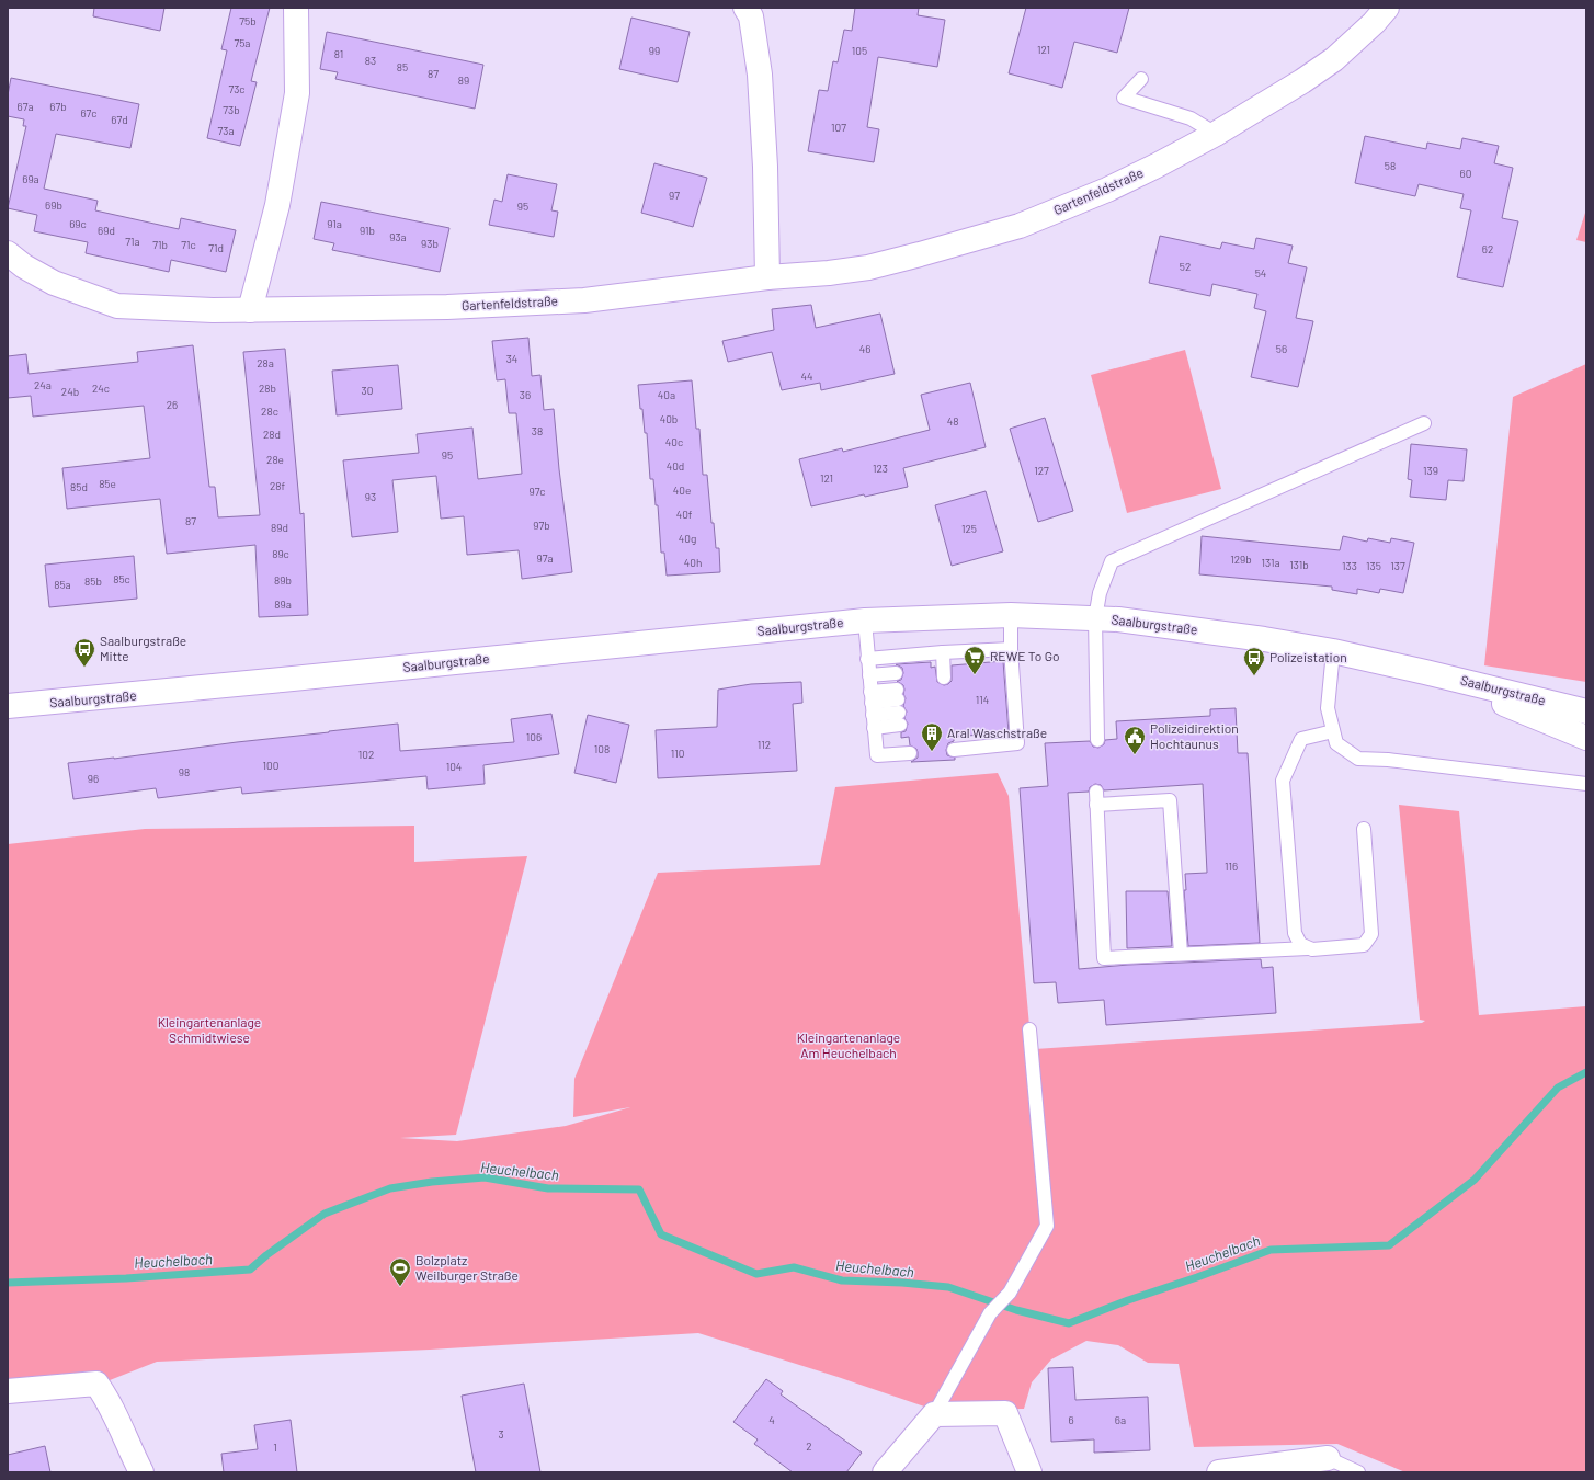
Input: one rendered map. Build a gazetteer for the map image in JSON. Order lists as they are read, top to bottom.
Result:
{
  "streets": {
    "street": ["Gartenfeldstraße", "Saalburgstraße"]
  },
  "water": ["Heuchelbach"],
  "parks": ["Kleingartenanlage Schmidtwiese", "Kleingartenanlage Am Heuchelbach"],
  "places": {
    "bus stop": ["Saalburgstraße Mitte", "Polizeistation"],
    "supermarket": ["REWE To Go"],
    "building": ["Aral Waschstraße"],
    "public building": ["Polizeidirektion Hochtaunus"],
    "sports": ["Bolzplatz Weilburger Straße"]
  },
  "house_numbers": [
    "75b",
    "75a",
    "121",
    "99",
    "105",
    "81",
    "83",
    "85",
    "87",
    "89",
    "73c",
    "67a",
    "67b",
    "73b",
    "67c",
    "67d",
    "107",
    "73a",
    "58",
    "60",
    "69a",
    "97",
    "69b",
    "95",
    "69c",
    "91a",
    "69d",
    "91b",
    "93a",
    "71a",
    "93b",
    "71b",
    "71c",
    "71d",
    "62",
    "52",
    "54",
    "46",
    "56",
    "34",
    "28a",
    "44",
    "24a",
    "24c",
    "28b",
    "30",
    "24b",
    "36",
    "40a",
    "26",
    "28c",
    "40b",
    "48",
    "38",
    "28d",
    "40c",
    "95",
    "28e",
    "40d",
    "123",
    "127",
    "139",
    "121",
    "85e",
    "28f",
    "85d",
    "40e",
    "97c",
    "93",
    "40f",
    "87",
    "97b",
    "89d",
    "125",
    "40g",
    "89c",
    "97a",
    "129b",
    "40h",
    "131a",
    "131b",
    "133",
    "135",
    "137",
    "85c",
    "89b",
    "85b",
    "85a",
    "89a",
    "114",
    "106",
    "112",
    "108",
    "110",
    "102",
    "100",
    "104",
    "98",
    "96",
    "116",
    "4",
    "6",
    "6a",
    "3",
    "2",
    "1"
  ]
}
